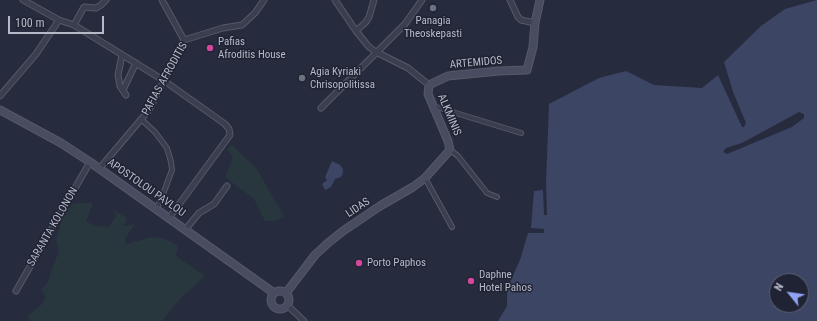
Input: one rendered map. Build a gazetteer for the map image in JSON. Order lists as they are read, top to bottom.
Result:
{
  "streets": {
    "main road": [
      "ARTEMIDOS",
      "ALKMINIS",
      "APOSTOLOU PAVLOU",
      "LIDAS"
    ],
    "street": ["PAFIAS AFRODITIS", "SARANTA KOLONON"]
  },
  "crossings": [
    ["ARTEMIDOS", "ALKMINIS"],
    ["PAFIAS AFRODITIS", "APOSTOLOU PAVLOU"],
    ["ALKMINIS", "LIDAS"],
    ["APOSTOLOU PAVLOU", "LIDAS"],
    ["APOSTOLOU PAVLOU", "SARANTA KOLONON"]
  ],
  "places": [
    "Panagia Theoskepasti",
    "Pafias Afroditis House",
    "Agia Kyriaki Chrisopolitissa",
    "Porto Paphos",
    "Daphne Hotel Pahos"
  ],
  "scale_bar": "100 m",
  "north": "top left"
}
